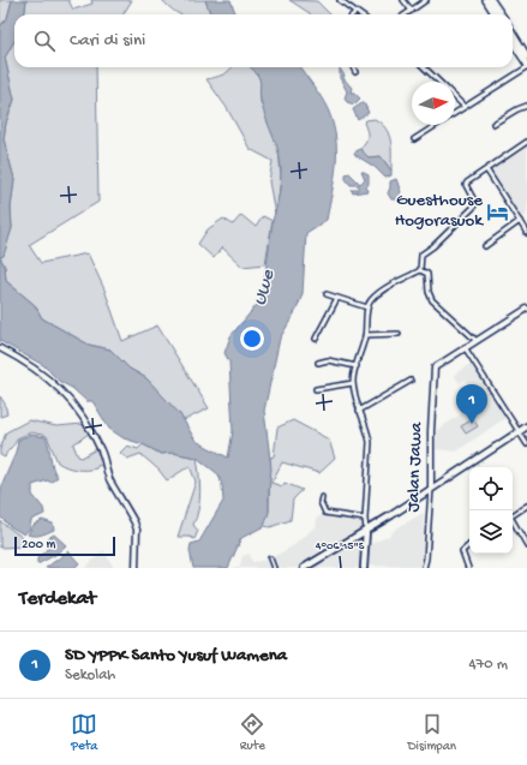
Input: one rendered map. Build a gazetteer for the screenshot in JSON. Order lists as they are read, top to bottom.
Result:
{
  "streets": {
    "street": ["Jalan Jawa"]
  },
  "water": ["Uwe"],
  "places": {
    "hotel": ["Guesthouse Hogorasuok"]
  },
  "scale_bar": "200 m",
  "north": "right",
  "page": {
    "search": "Cari di sini",
    "pins": "1",
    "scale": "200 m",
    "heading": "Terdekat",
    "list": [
      {
        "mark": "1",
        "name": "SD YPPK Santo Yusuf Wamena",
        "note": "Sekolah",
        "value": "470 m"
      }
    ],
    "nav": ["Peta", "Rute", "Disimpan"]
  },
  "coordinates": ["4°06'15\"S"]
}
